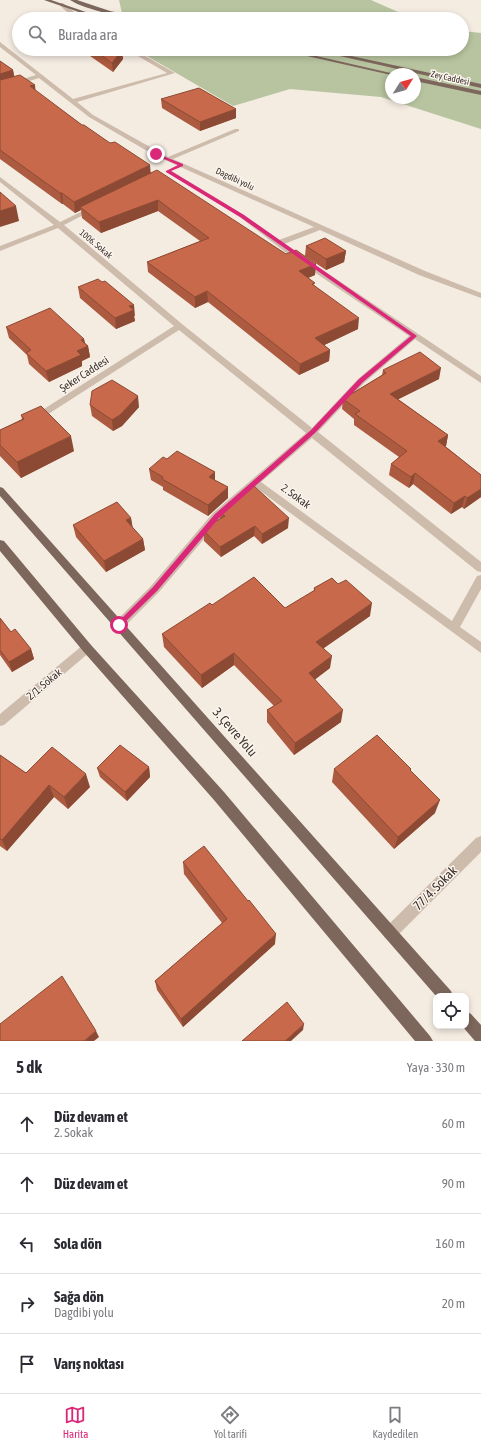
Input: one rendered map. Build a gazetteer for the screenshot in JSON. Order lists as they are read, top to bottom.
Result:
{
  "streets": {
    "main road": ["Zey Caddesi", "3. Çevre Yolu"],
    "street": [
      "Dagdibi yolu",
      "1006. Sokak",
      "Şeker Caddesi",
      "2. Sokak",
      "2/1. Sokak",
      "77/4. Sokak"
    ]
  },
  "crossings": [
    ["1006. Sokak", "Şeker Caddesi"],
    ["3. Çevre Yolu", "77/4. Sokak"]
  ],
  "north": "top right",
  "page": {
    "search": "Burada ara",
    "heading": ["5 dk", "Yaya · 330 m"],
    "list": [
      ["Düz devam et", "2. Sokak", "60 m"],
      ["Düz devam et", "90 m"],
      ["Sola dön", "160 m"],
      ["Sağa dön", "Dagdibi yolu", "20 m"],
      "Varış noktası"
    ],
    "nav": ["Harita", "Yol tarifi", "Kaydedilen"]
  }
}
